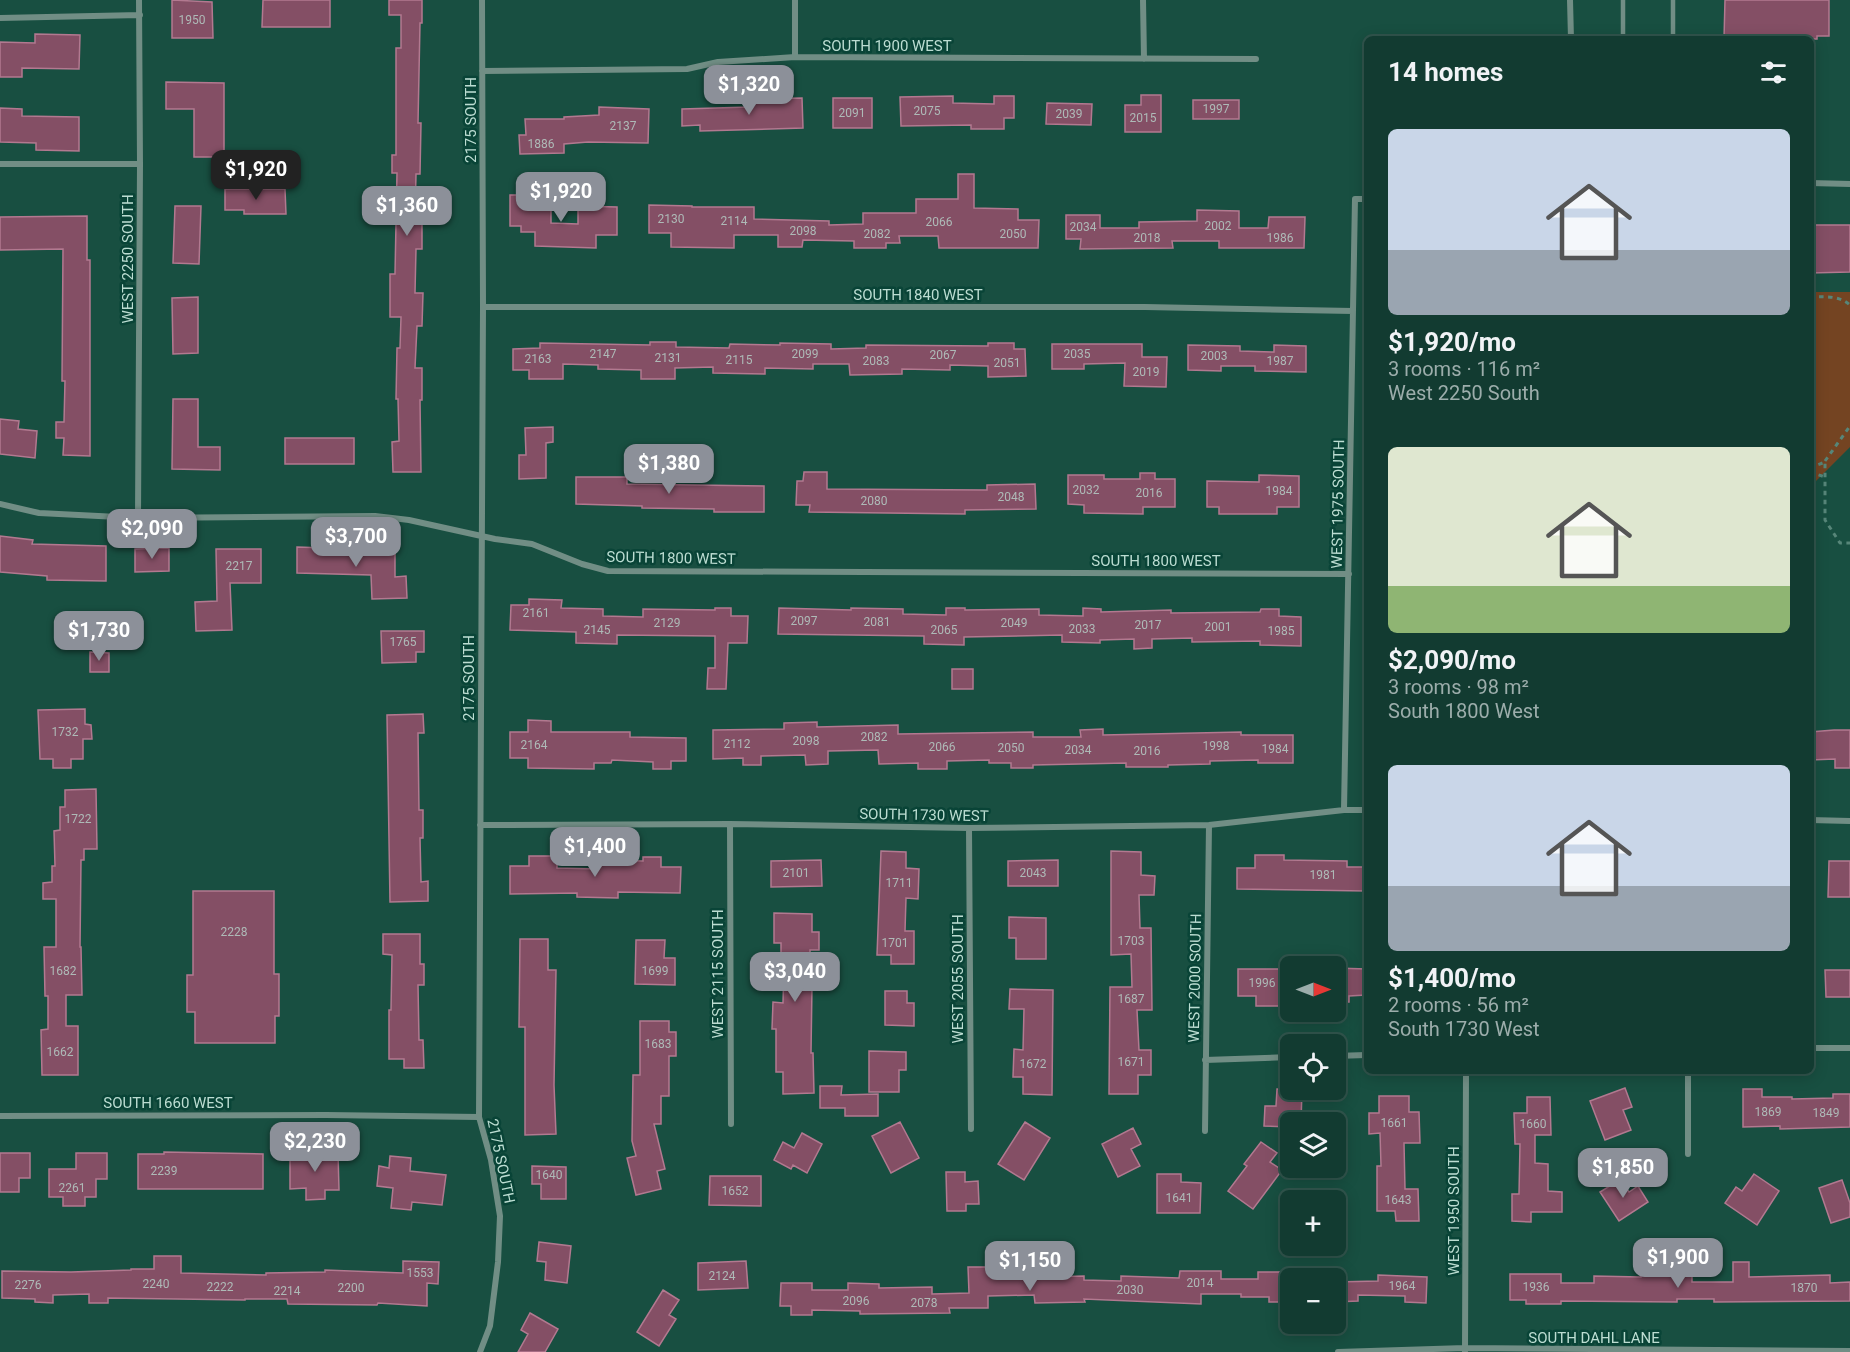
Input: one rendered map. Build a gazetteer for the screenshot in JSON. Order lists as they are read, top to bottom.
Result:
{
  "streets": {
    "street": [
      "SOUTH 1900 WEST",
      "2175 SOUTH",
      "WEST 2250 SOUTH",
      "SOUTH 1840 WEST",
      "WEST 1975 SOUTH",
      "SOUTH 1800 WEST",
      "SOUTH 1730 WEST",
      "WEST 2115 SOUTH",
      "WEST 2000 SOUTH",
      "WEST 2055 SOUTH",
      "SOUTH 1660 WEST",
      "WEST 1950 SOUTH",
      "SOUTH DAHL LANE"
    ]
  },
  "crossings": [
    ["SOUTH 1900 WEST", "2175 SOUTH"],
    ["2175 SOUTH", "SOUTH 1840 WEST"],
    ["2175 SOUTH", "SOUTH 1800 WEST"],
    ["2175 SOUTH", "SOUTH 1730 WEST"],
    ["2175 SOUTH", "SOUTH 1660 WEST"],
    ["WEST 2250 SOUTH", "SOUTH 1800 WEST"],
    ["SOUTH 1840 WEST", "WEST 1975 SOUTH"],
    ["WEST 1975 SOUTH", "SOUTH 1800 WEST"],
    ["WEST 1975 SOUTH", "SOUTH 1730 WEST"],
    ["SOUTH 1730 WEST", "WEST 2115 SOUTH"],
    ["SOUTH 1730 WEST", "WEST 2000 SOUTH"],
    ["SOUTH 1730 WEST", "WEST 2055 SOUTH"],
    ["WEST 1950 SOUTH", "SOUTH DAHL LANE"]
  ],
  "house_numbers": [
    "1950",
    "1997",
    "2075",
    "2091",
    "2039",
    "2015",
    "2137",
    "1886",
    "2130",
    "2114",
    "2066",
    "2002",
    "2034",
    "2098",
    "2082",
    "2050",
    "2018",
    "1986",
    "2147",
    "2099",
    "2035",
    "2067",
    "2003",
    "2131",
    "2163",
    "2115",
    "2083",
    "1987",
    "2051",
    "2019",
    "2032",
    "1984",
    "2016",
    "2048",
    "2080",
    "2217",
    "2161",
    "2097",
    "2081",
    "2129",
    "2049",
    "2017",
    "2001",
    "2033",
    "2145",
    "2065",
    "1985",
    "1765",
    "1732",
    "2082",
    "2098",
    "2112",
    "2164",
    "1998",
    "2066",
    "2050",
    "1984",
    "2034",
    "2016",
    "1722",
    "2101",
    "2043",
    "1981",
    "1711",
    "2228",
    "1703",
    "1701",
    "1682",
    "1699",
    "1996",
    "1687",
    "1683",
    "1662",
    "1671",
    "1672",
    "1869",
    "1849",
    "1661",
    "1660",
    "2239",
    "1640",
    "2261",
    "1652",
    "1641",
    "1643",
    "1553",
    "2124",
    "2014",
    "2240",
    "2276",
    "1964",
    "2222",
    "1936",
    "2200",
    "1870",
    "2030",
    "2214",
    "2096",
    "2078"
  ],
  "north": "right",
  "page": {
    "heading": "14 homes",
    "price": [
      "$1,320",
      "$1,920",
      "$1,920",
      "$1,360",
      "$1,380",
      "$2,090",
      "$3,700",
      "$1,730",
      "$1,400",
      "$3,040",
      "$2,230",
      "$1,850",
      "$1,900",
      "$1,150"
    ],
    "list": [
      {
        "name": "$1,920/mo",
        "note": "3 rooms · 116 m² · West 2250 South"
      },
      {
        "name": "$2,090/mo",
        "note": "3 rooms · 98 m² · South 1800 West"
      },
      {
        "name": "$1,400/mo",
        "note": "2 rooms · 56 m² · South 1730 West"
      }
    ],
    "map_buttons": ["+", "−"]
  }
}
